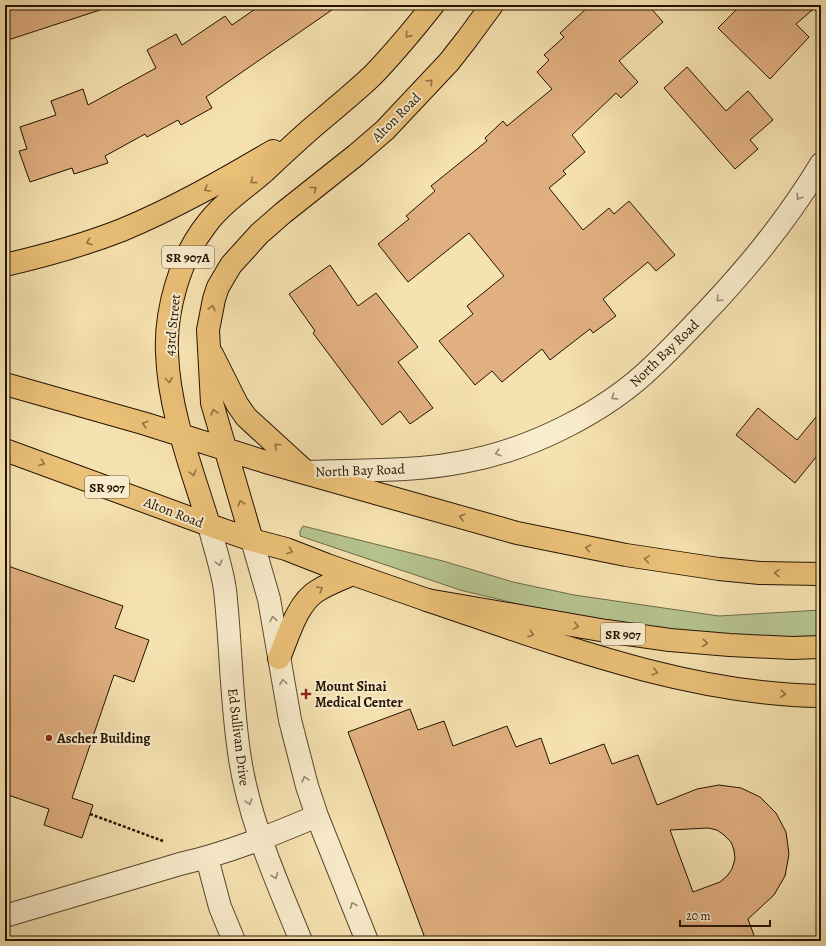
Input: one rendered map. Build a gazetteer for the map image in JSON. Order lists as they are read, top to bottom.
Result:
{
  "streets": {
    "main road": [
      "Alton Road",
      "SR 907A",
      "43rd Street",
      "SR 907"
    ],
    "street": ["North Bay Road", "Ed Sullivan Drive"]
  },
  "crossings": [
    ["Alton Road", "SR 907A"],
    ["Alton Road", "43rd Street"],
    ["Alton Road", "SR 907"],
    ["Alton Road", "Ed Sullivan Drive"],
    ["SR 907A", "43rd Street"],
    ["SR 907A", "SR 907"],
    ["43rd Street", "Ed Sullivan Drive"]
  ],
  "one_way": ["43rd Street", "North Bay Road"],
  "places": {
    "health": ["Mount Sinai Medical Center"],
    "other": ["Ascher Building"]
  },
  "scale_bar": "20 m"
}
